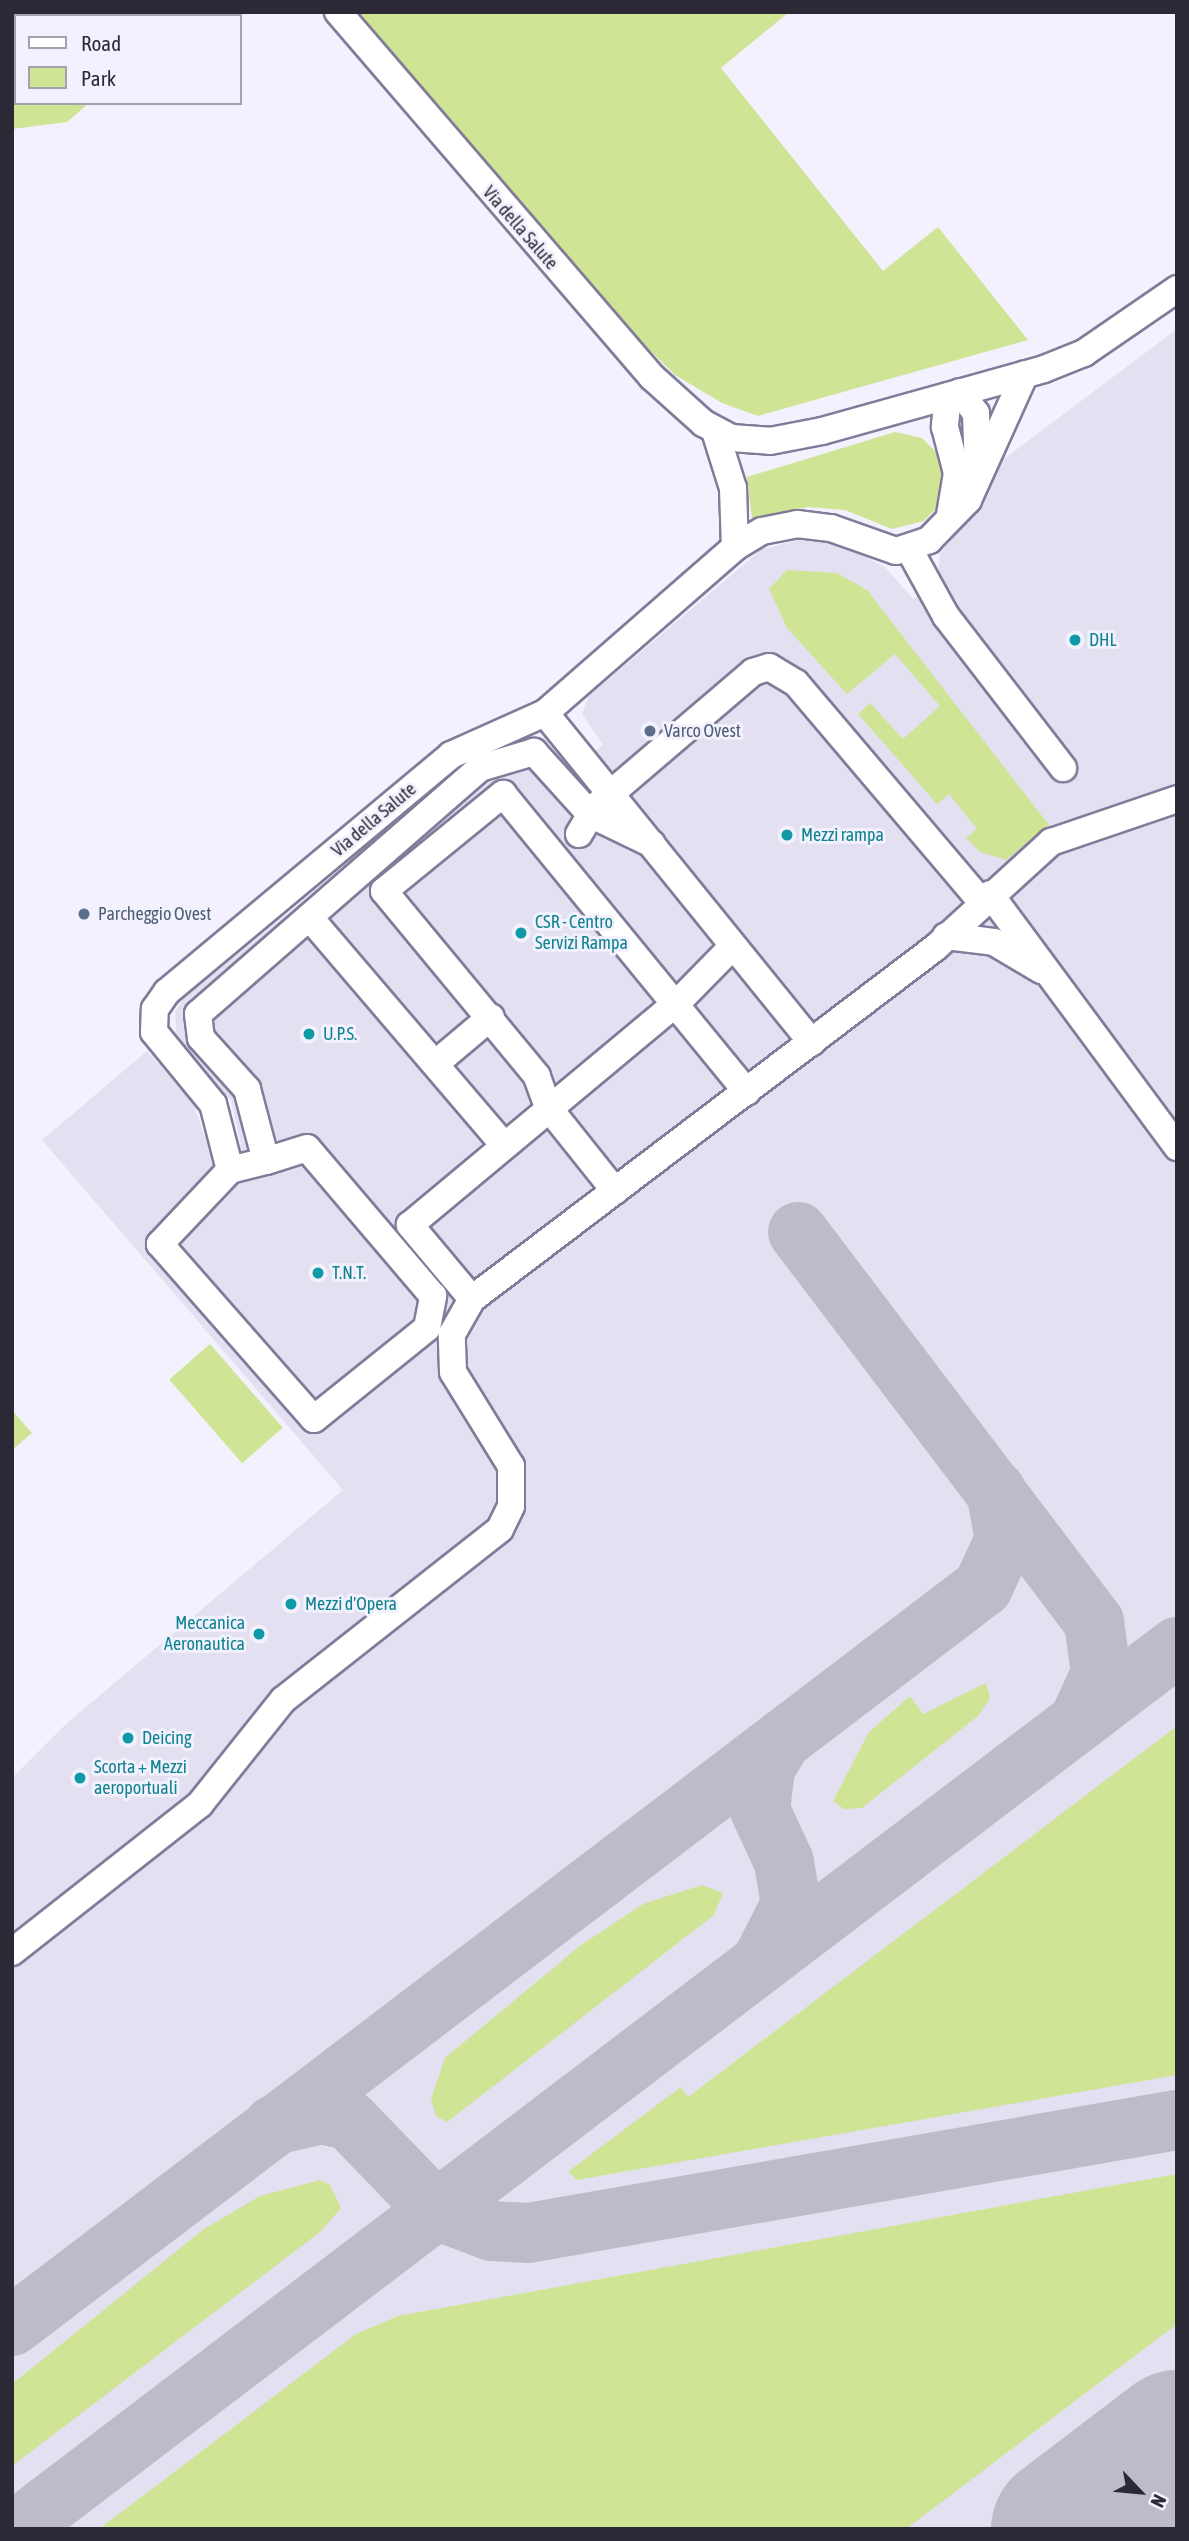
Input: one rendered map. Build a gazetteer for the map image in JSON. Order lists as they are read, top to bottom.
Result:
{
  "streets": {
    "street": ["Via della Salute"]
  },
  "places": [
    "DHL",
    "Varco Ovest",
    "Mezzi rampa",
    "Parcheggio Ovest",
    "CSR - Centro Servizi Rampa",
    "U.P.S.",
    "T.N.T.",
    "Mezzi d'Opera",
    "Meccanica Aeronautica",
    "Deicing",
    "Scorta + Mezzi aeroportuali"
  ],
  "legend": ["Road", "Park"],
  "north": "bottom right"
}
